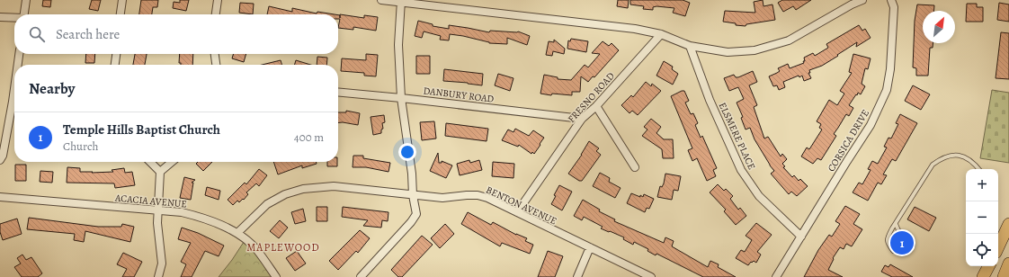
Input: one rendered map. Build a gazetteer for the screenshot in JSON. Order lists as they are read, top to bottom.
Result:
{
  "streets": {
    "street": [
      "DANBURY ROAD",
      "FRESNO ROAD",
      "ELSMERE PLACE",
      "CORSICA DRIVE",
      "ACACIA AVENUE",
      "BENTON AVENUE"
    ]
  },
  "crossings": [
    ["DANBURY ROAD", "FRESNO ROAD"],
    ["FRESNO ROAD", "BENTON AVENUE"],
    ["ELSMERE PLACE", "CORSICA DRIVE"],
    ["ACACIA AVENUE", "BENTON AVENUE"]
  ],
  "districts": ["MAPLEWOOD"],
  "north": "top right",
  "page": {
    "search": "Search here",
    "heading": "Nearby",
    "list": [
      {
        "mark": "1",
        "name": "Temple Hills Baptist Church",
        "note": "Church",
        "value": "400 m"
      }
    ],
    "map_buttons": ["+", "−"],
    "pins": "1"
  }
}
